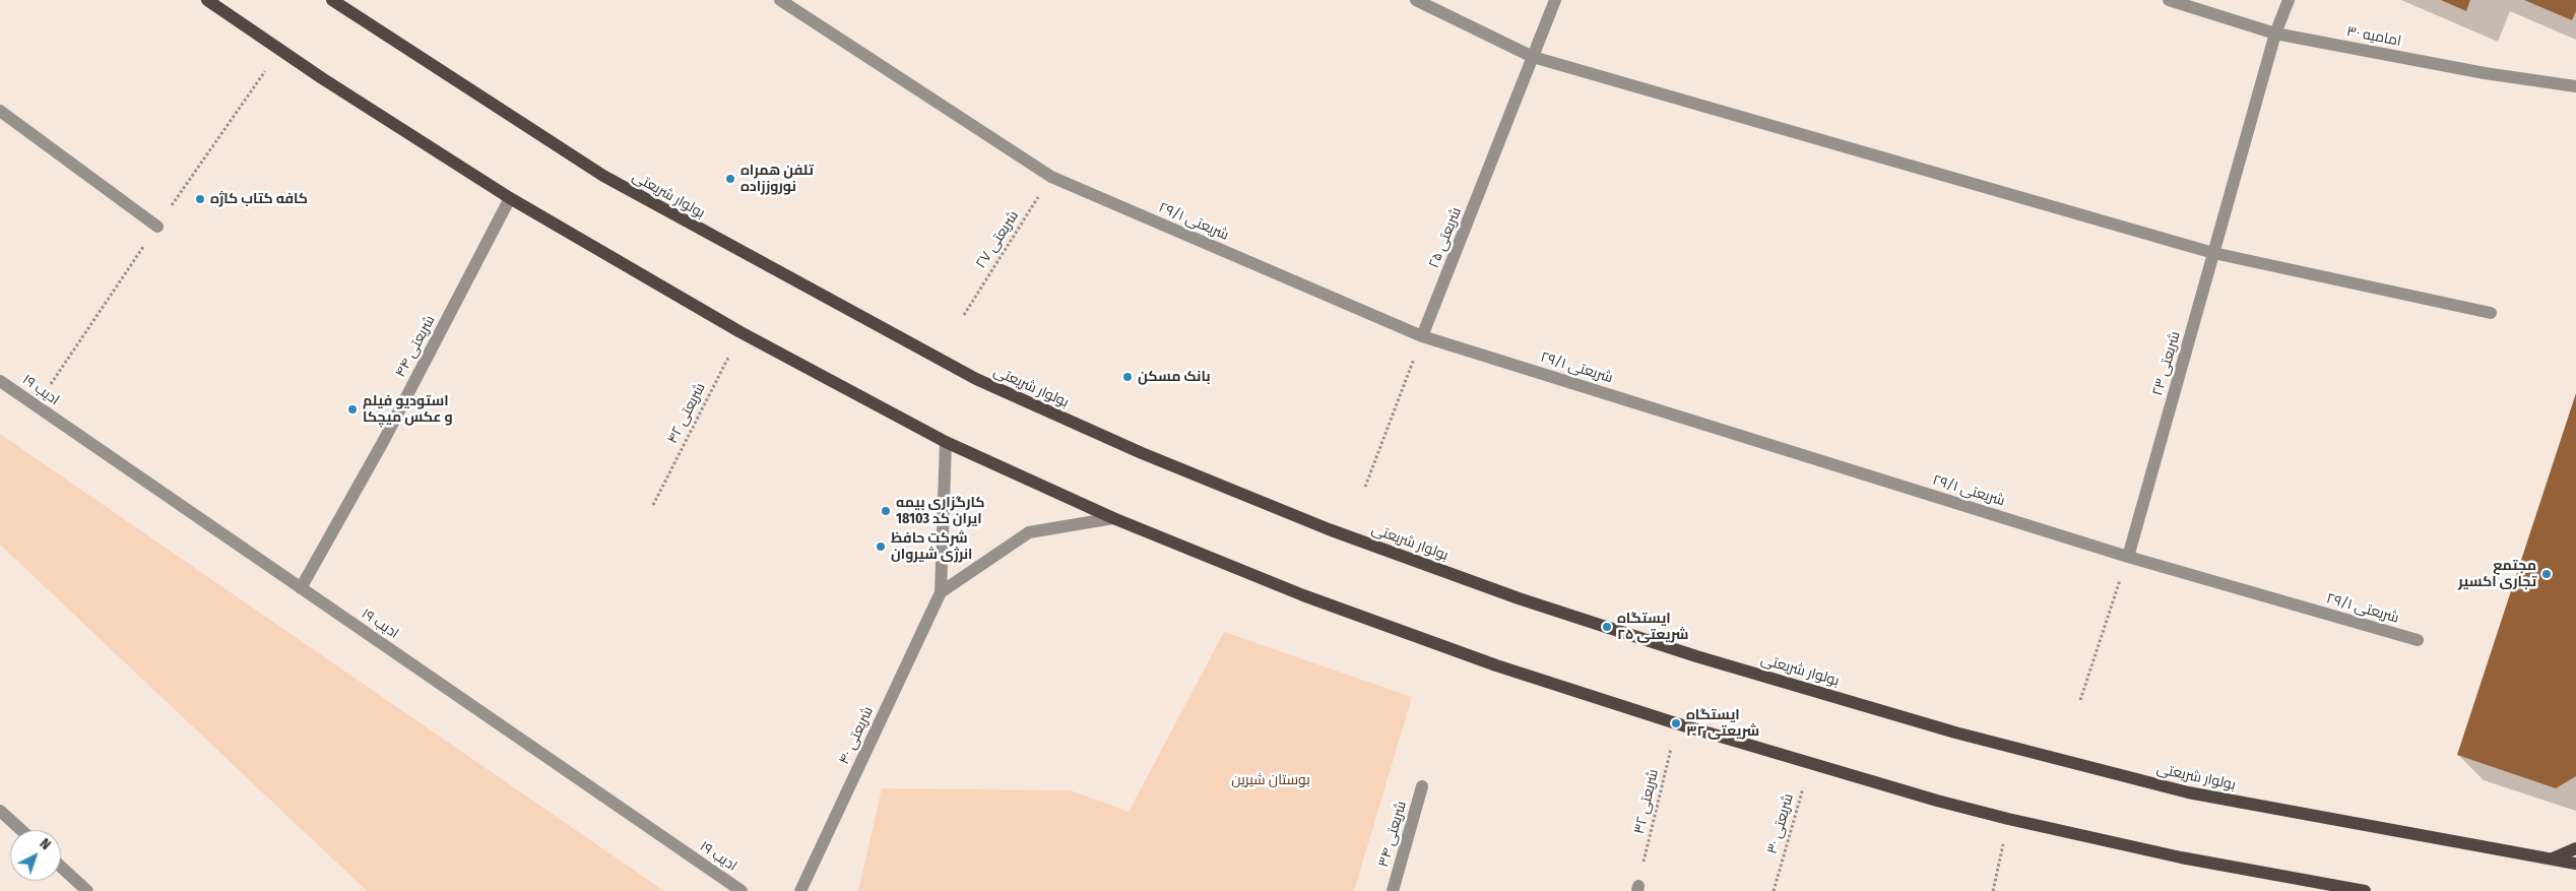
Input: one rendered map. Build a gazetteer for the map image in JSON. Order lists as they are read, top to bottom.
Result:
{
  "streets": {
    "main road": ["بولوار شریعتی"],
    "street": [
      "امامیه ۳۰",
      "شریعتی ۲۹/۱",
      "شریعتی ۲۵",
      "شریعتی ۴۴",
      "شریعتی ۲۳",
      "ادیب ۱۹",
      "شریعتی ۴۰",
      "شریعتی ۳۴"
    ],
    "path": [
      "شریعتی ۲۷",
      "شریعتی ۴۲",
      "شریعتی ۳۲",
      "شریعتی ۳۰"
    ]
  },
  "crossings": [
    ["امامیه ۳۰", "شریعتی ۲۳"],
    ["شریعتی ۲۹/۱", "شریعتی ۲۵"],
    ["شریعتی ۲۹/۱", "شریعتی ۲۷"],
    ["شریعتی ۲۹/۱", "شریعتی ۲۳"],
    ["شریعتی ۴۴", "ادیب ۱۹"]
  ],
  "parks": ["بوستان شیرین"],
  "places": [
    "تلفن همراه نوروززاده",
    "کافه کتاب کاژه",
    "بانک مسکن",
    "استودیو فیلم و عکس میچکا",
    "کارگزاری بیمه ایران کد 18103",
    "شرکت حافظ انرژی شیروان",
    "مجتمع تجاری اکسیر",
    "ایستگاه شریعتی ۲۵",
    "ایستگاه شریعتی ۳۲"
  ],
  "north": "top right"
}
